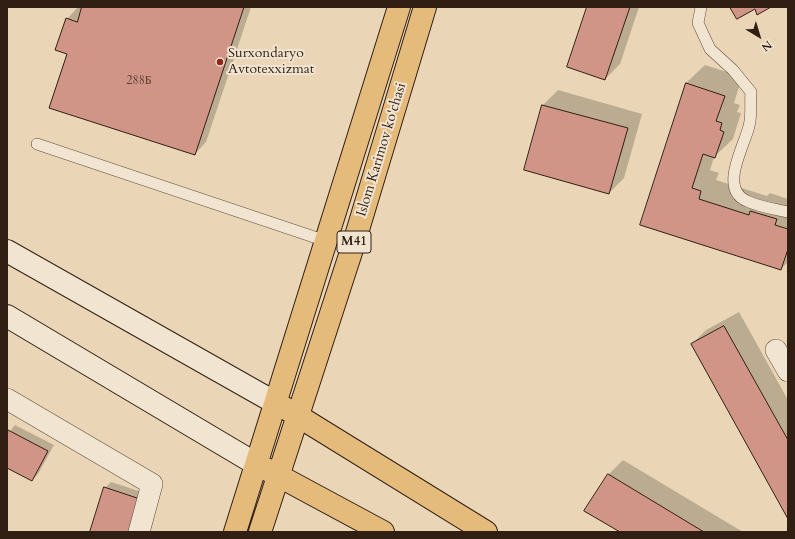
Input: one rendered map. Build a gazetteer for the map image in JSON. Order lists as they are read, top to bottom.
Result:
{
  "streets": {
    "main road": ["Islom Karimov ko'chasi", "M41"]
  },
  "crossings": [
    ["Islom Karimov ko'chasi", "M41"]
  ],
  "places": ["Surxondaryo Avtotexxizmat"],
  "house_numbers": ["288Б"],
  "north": "bottom right"
}
